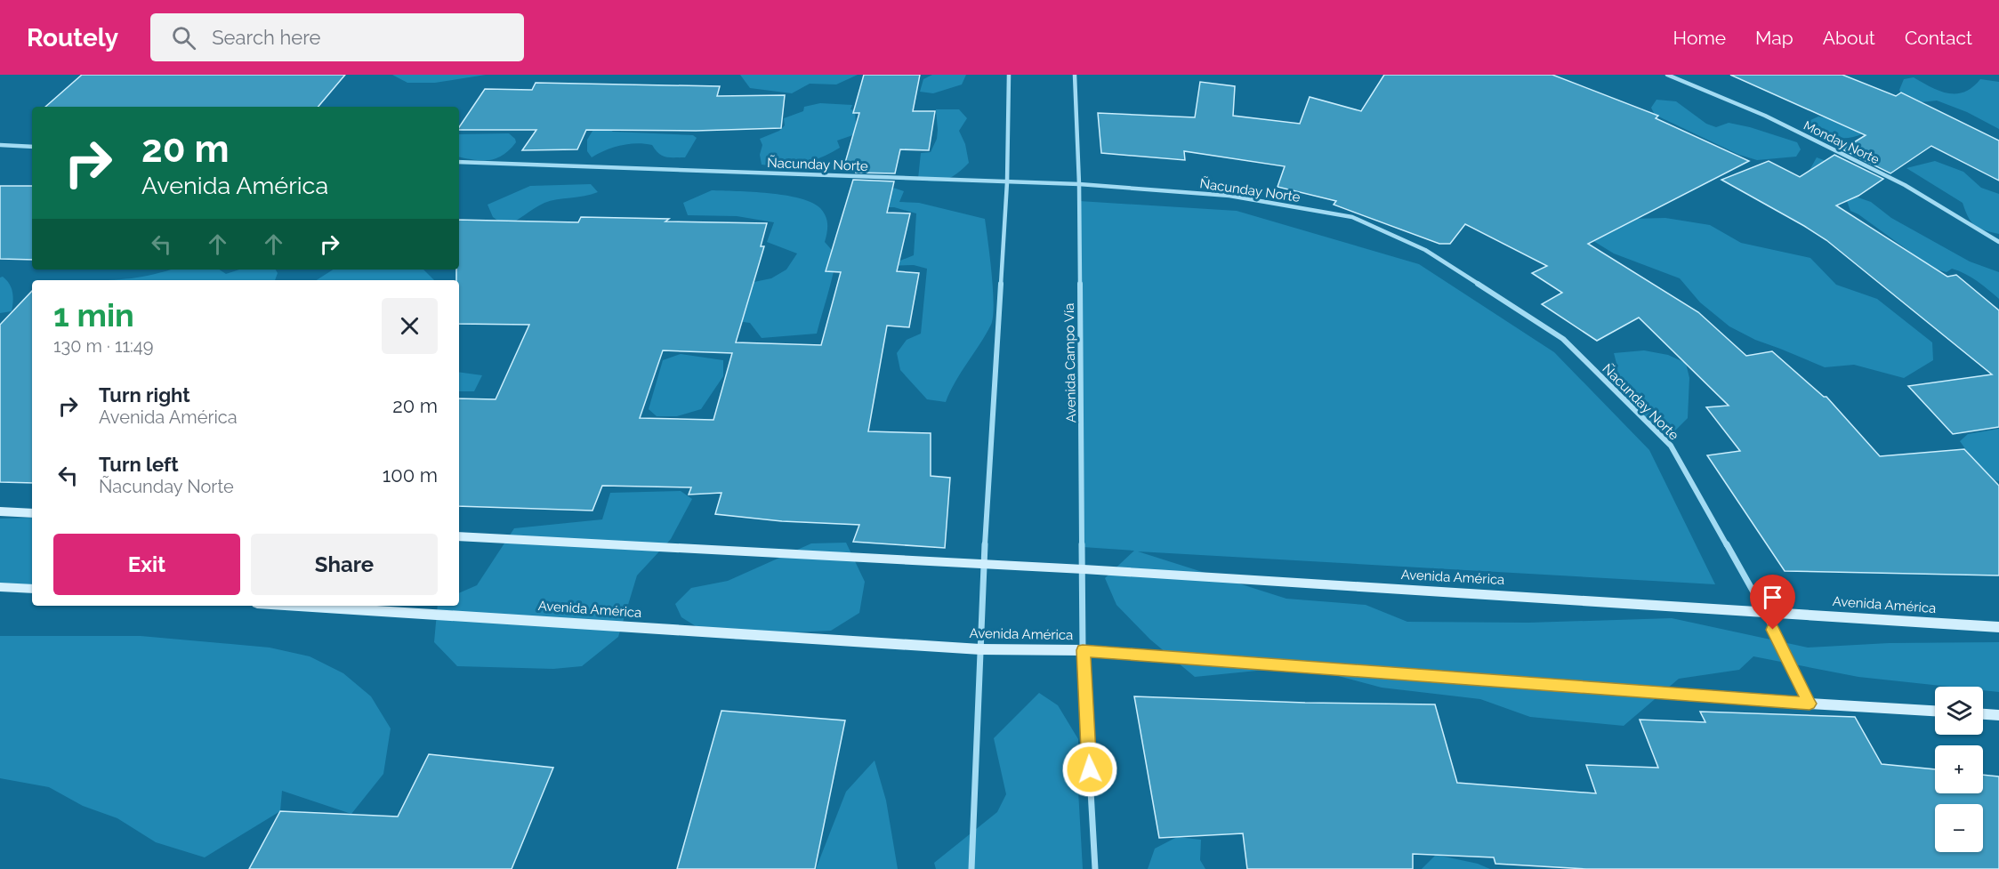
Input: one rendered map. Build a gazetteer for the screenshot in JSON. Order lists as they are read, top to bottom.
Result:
{
  "streets": {
    "main road": ["Avenida América"],
    "street": ["Monday Norte", "Ñacunday Norte", "Avenida Campo Vía"]
  },
  "crossings": [
    ["Ñacunday Norte", "Avenida Campo Vía"],
    ["Ñacunday Norte", "Avenida América"],
    ["Avenida Campo Vía", "Avenida América"]
  ],
  "page": {
    "header": "Routely",
    "search": "Search here",
    "nav": [
      "Home",
      "Map",
      "About",
      "Contact"
    ],
    "turn": ["20 m", "Avenida América"],
    "heading": ["1 min", "130 m · 11:49"],
    "list": [
      {
        "name": "Turn right",
        "note": "Avenida América",
        "value": "20 m"
      },
      {
        "name": "Turn left",
        "note": "Ñacunday Norte",
        "value": "100 m"
      }
    ],
    "buttons": ["Exit", "Share"],
    "map_buttons": ["+", "−"]
  }
}
